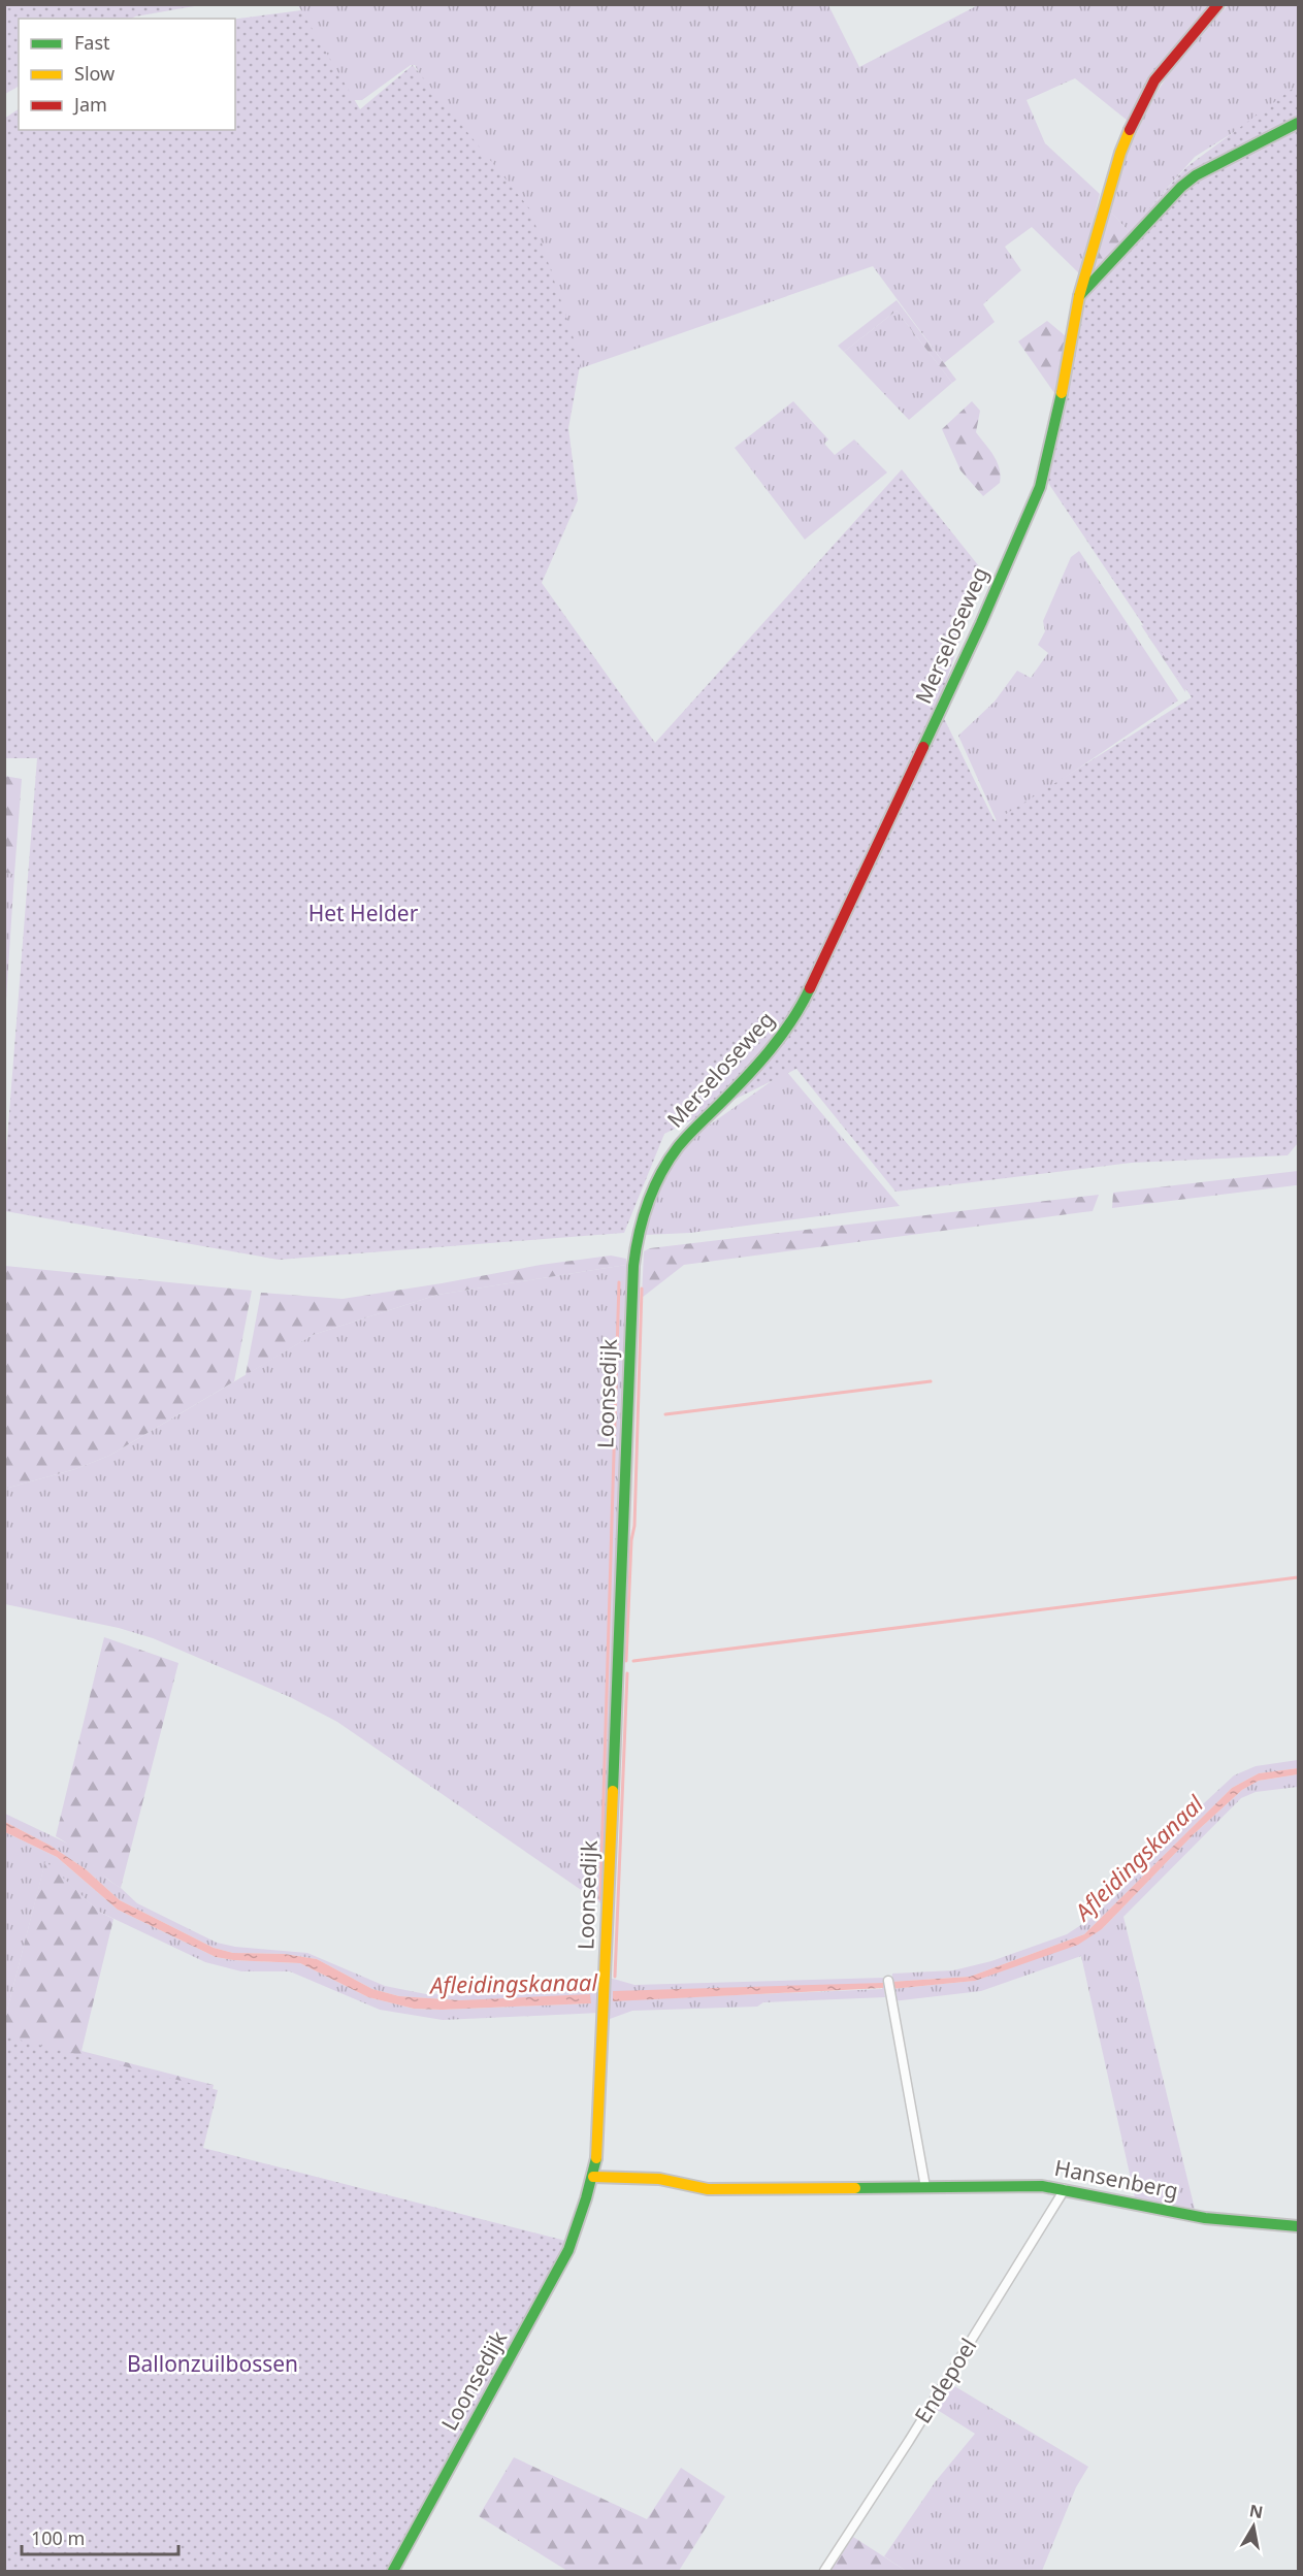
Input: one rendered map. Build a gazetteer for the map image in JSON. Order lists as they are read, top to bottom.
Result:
{
  "streets": {
    "street": [
      "Merseloseweg",
      "Loonsedijk",
      "Hansenberg",
      "Endepoel"
    ]
  },
  "crossings": [
    ["Merseloseweg", "Loonsedijk"],
    ["Loonsedijk", "Hansenberg"],
    ["Hansenberg", "Endepoel"]
  ],
  "water": ["Afleidingskanaal"],
  "parks": ["Het Helder", "Ballonzuilbossen"],
  "legend": ["Fast", "Slow", "Jam"],
  "scale_bar": "100 m",
  "north": "top"
}
